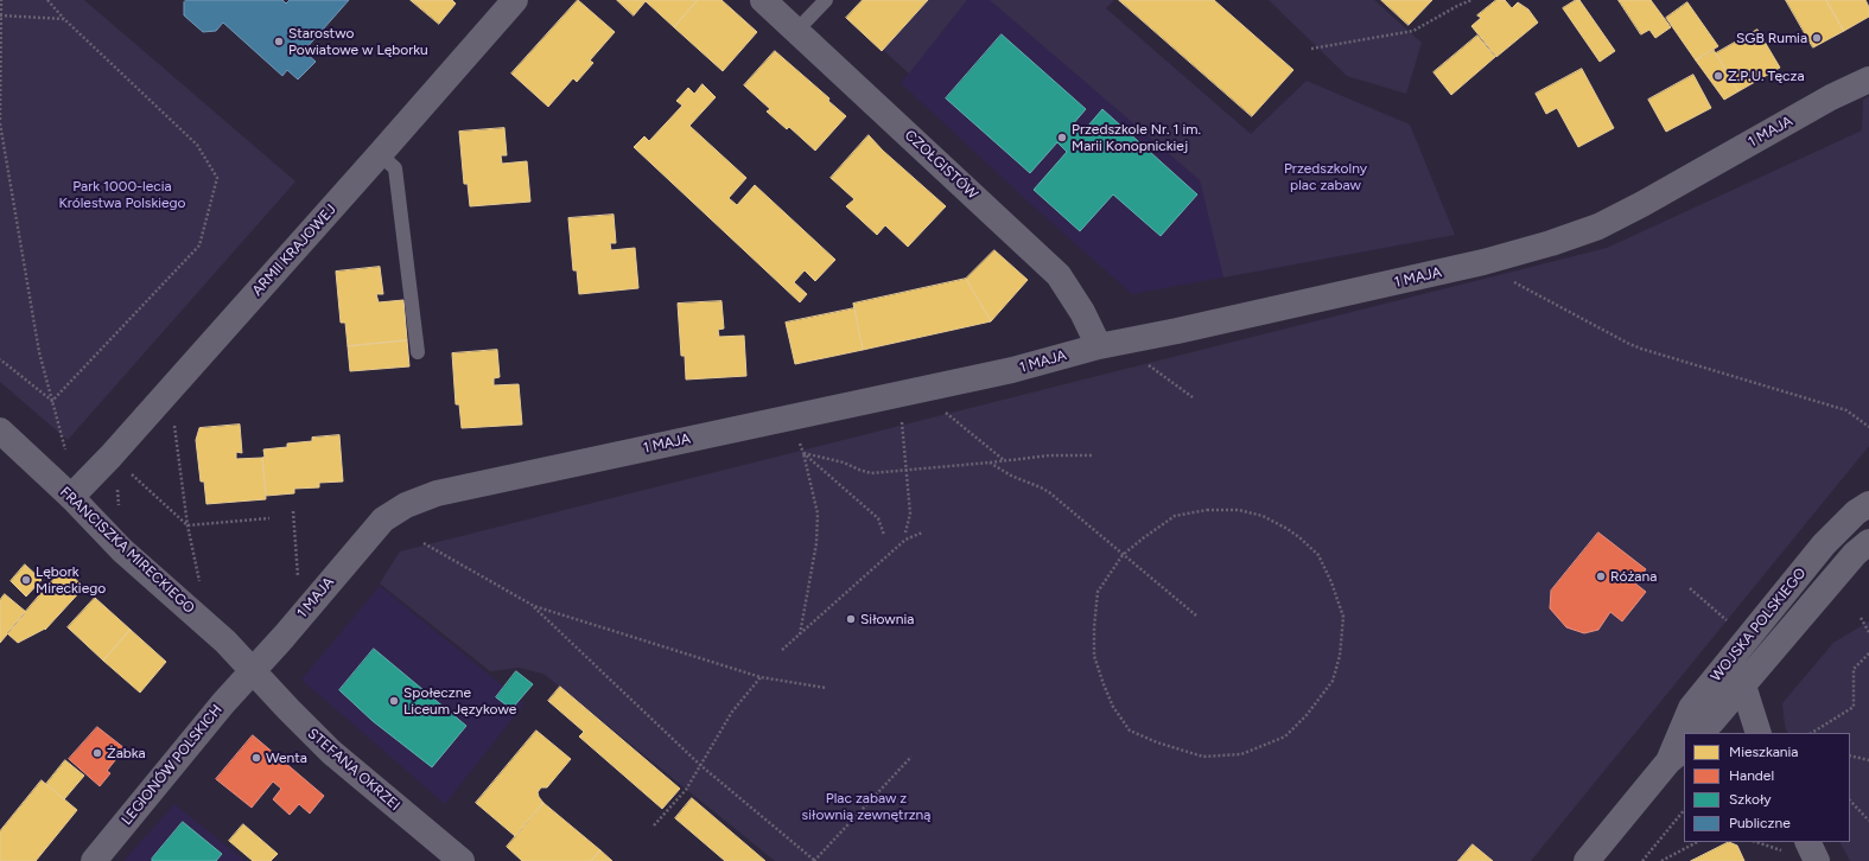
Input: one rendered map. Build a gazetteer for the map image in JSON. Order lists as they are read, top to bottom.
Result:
{
  "streets": {
    "street": [
      "1 MAJA",
      "CZOŁGISTÓW",
      "ARMII KRAJOWEJ",
      "FRANCISZKA MIRECKIEGO",
      "WOJSKA POLSKIEGO",
      "LEGIONÓW POLSKICH",
      "STEFANA OKRZEI"
    ]
  },
  "crossings": [
    ["1 MAJA", "CZOŁGISTÓW"],
    ["1 MAJA", "FRANCISZKA MIRECKIEGO"],
    ["1 MAJA", "LEGIONÓW POLSKICH"],
    ["1 MAJA", "STEFANA OKRZEI"],
    ["ARMII KRAJOWEJ", "FRANCISZKA MIRECKIEGO"],
    ["FRANCISZKA MIRECKIEGO", "LEGIONÓW POLSKICH"],
    ["FRANCISZKA MIRECKIEGO", "STEFANA OKRZEI"],
    ["LEGIONÓW POLSKICH", "STEFANA OKRZEI"]
  ],
  "parks": ["Przedszkolny plac zabaw", "Park 1000-lecia Królestwa Polskiego", "Plac zabaw z siłownią zewnętrzną"],
  "places": [
    "SGB Rumia",
    "Starostwo Powiatowe w Lęborku",
    "Z.P.U. Tęcza",
    "Przedszkole Nr. 1 im. Marii Konopnickiej",
    "Różana",
    "Lębork Mireckiego",
    "Siłownia",
    "Społeczne Liceum Językowe",
    "Żabka",
    "Wenta"
  ],
  "legend": [
    "Mieszkania",
    "Handel",
    "Szkoły",
    "Publiczne"
  ]
}
